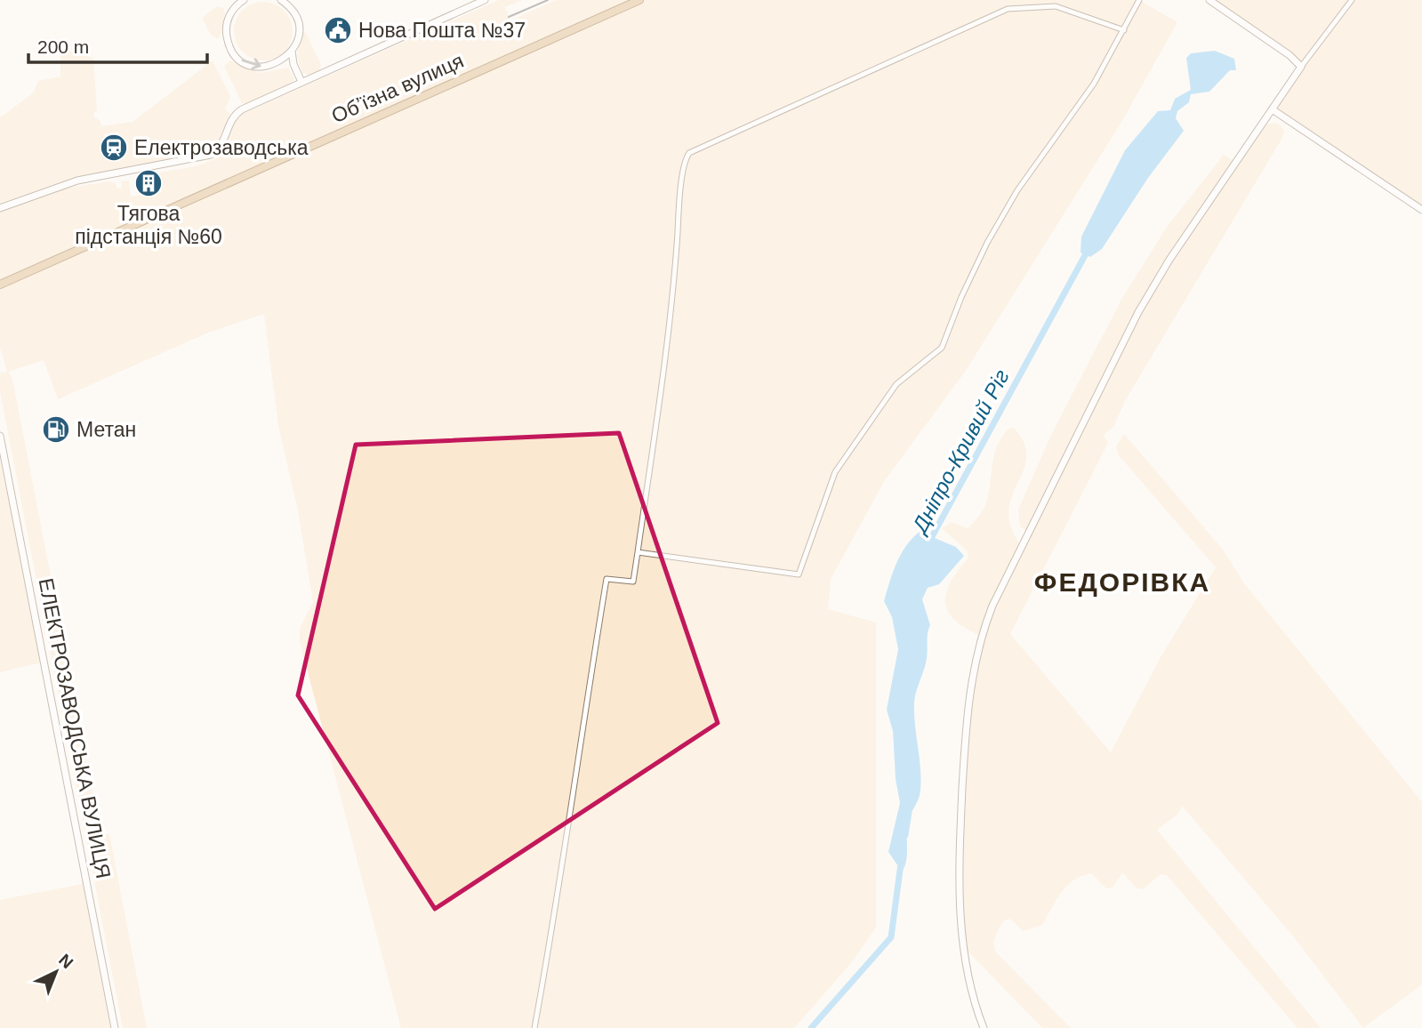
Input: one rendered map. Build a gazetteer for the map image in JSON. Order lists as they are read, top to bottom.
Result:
{
  "streets": {
    "main road": ["Обʼїзна вулиця", "ЕЛЕКТРОЗАВОДСЬКА ВУЛИЦЯ"]
  },
  "districts": ["ФЕДОРІВКА"],
  "water": ["Дніпро-Кривий Ріг"],
  "places": {
    "public building": ["Нова Пошта №37"],
    "station": ["Електрозаводська"],
    "building": ["Тягова підстанція №60"],
    "fuel station": ["Метан"]
  },
  "scale_bar": "200 m",
  "north": "top right"
}
